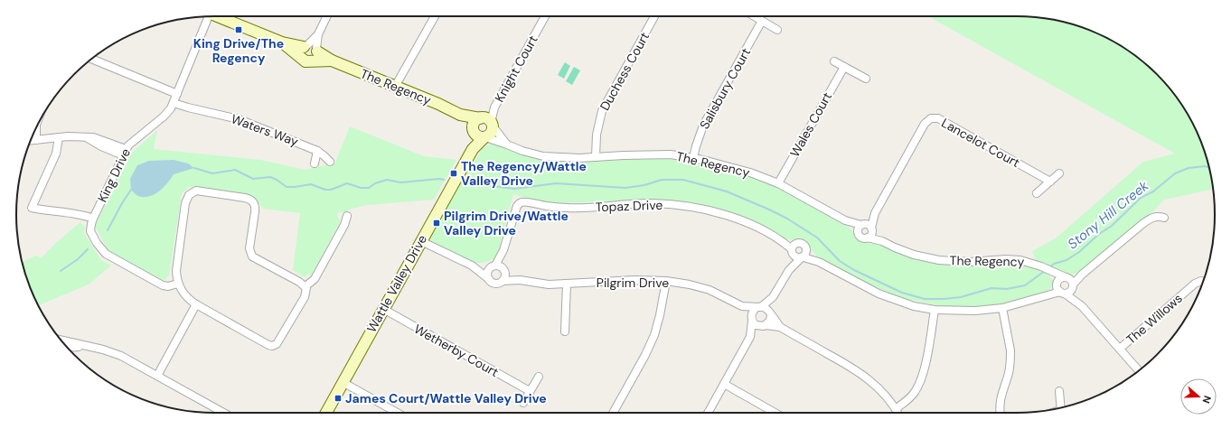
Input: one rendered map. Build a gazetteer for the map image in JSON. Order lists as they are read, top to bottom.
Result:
{
  "streets": {
    "street": [
      "Knight Court",
      "Duchess Court",
      "The Regency",
      "Salisbury Court",
      "Wales Court",
      "Waters Way",
      "Lancelot Court",
      "King Drive",
      "Topaz Drive",
      "Pilgrim Drive",
      "Wattle Valley Drive",
      "The Willows",
      "Wetherby Court"
    ]
  },
  "crossings": [
    ["Knight Court", "The Regency"],
    ["Knight Court", "Wattle Valley Drive"],
    ["Duchess Court", "The Regency"],
    ["The Regency", "Salisbury Court"],
    ["The Regency", "Wales Court"],
    ["The Regency", "Lancelot Court"],
    ["The Regency", "Wattle Valley Drive"],
    ["Waters Way", "King Drive"],
    ["Topaz Drive", "Pilgrim Drive"],
    ["Pilgrim Drive", "Wattle Valley Drive"],
    ["Wattle Valley Drive", "Wetherby Court"]
  ],
  "water": ["Stony Hill Creek"],
  "places": {
    "transit": [
      "King Drive/The Regency",
      "The Regency/Wattle Valley Drive",
      "Pilgrim Drive/Wattle Valley Drive",
      "James Court/Wattle Valley Drive"
    ]
  },
  "north": "right"
}
